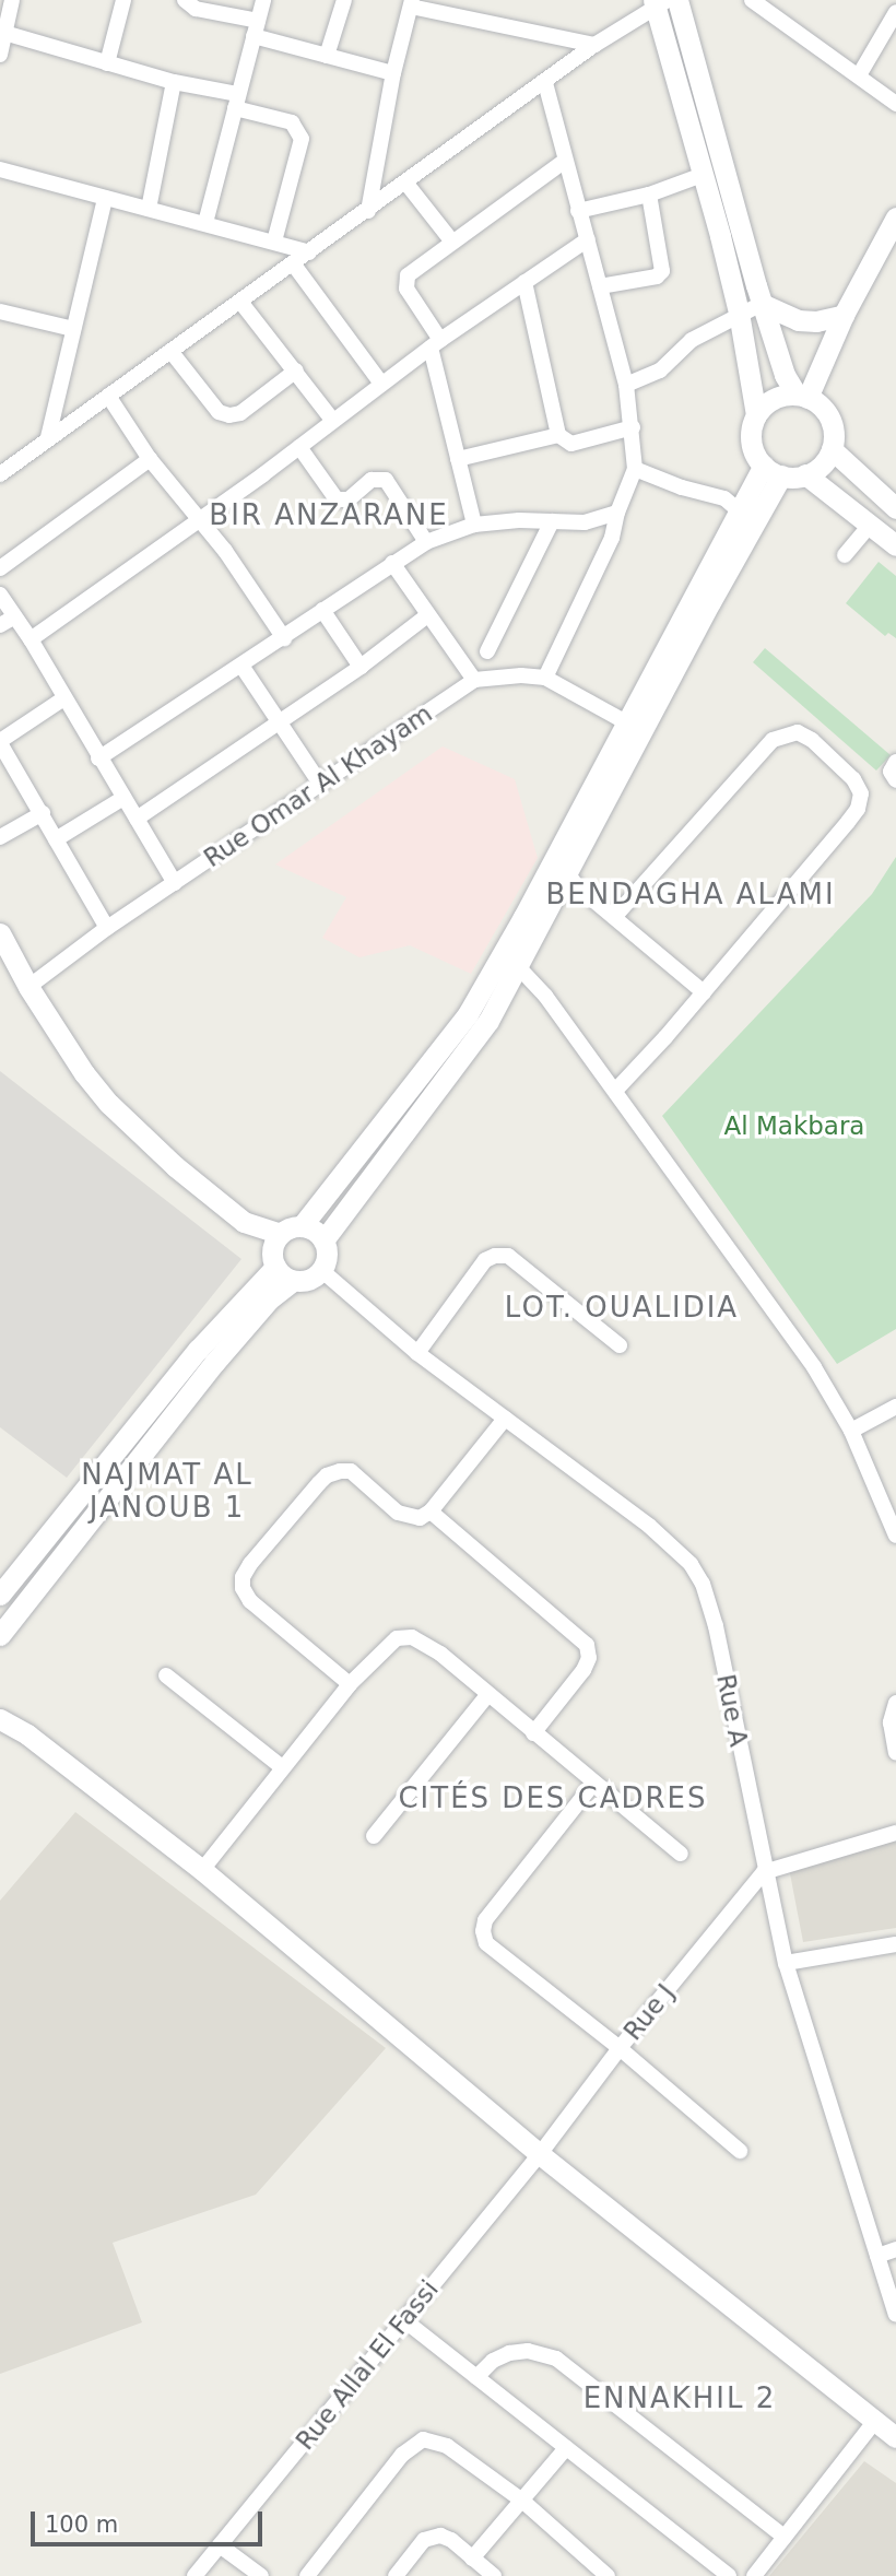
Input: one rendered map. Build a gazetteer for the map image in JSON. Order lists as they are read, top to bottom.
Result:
{
  "streets": {
    "street": [
      "Rue Omar Al Khayam",
      "Rue A",
      "Rue J",
      "Rue Allal El Fassi"
    ]
  },
  "crossings": [
    ["Rue A", "Rue J"],
    ["Rue J", "Rue Allal El Fassi"]
  ],
  "districts": [
    "BIR ANZARANE",
    "BENDAGHA ALAMI",
    "LOT. OUALIDIA",
    "NAJMAT AL JANOUB 1",
    "CITÉS DES CADRES",
    "ENNAKHIL 2"
  ],
  "parks": ["Al Makbara"],
  "scale_bar": "100 m"
}
